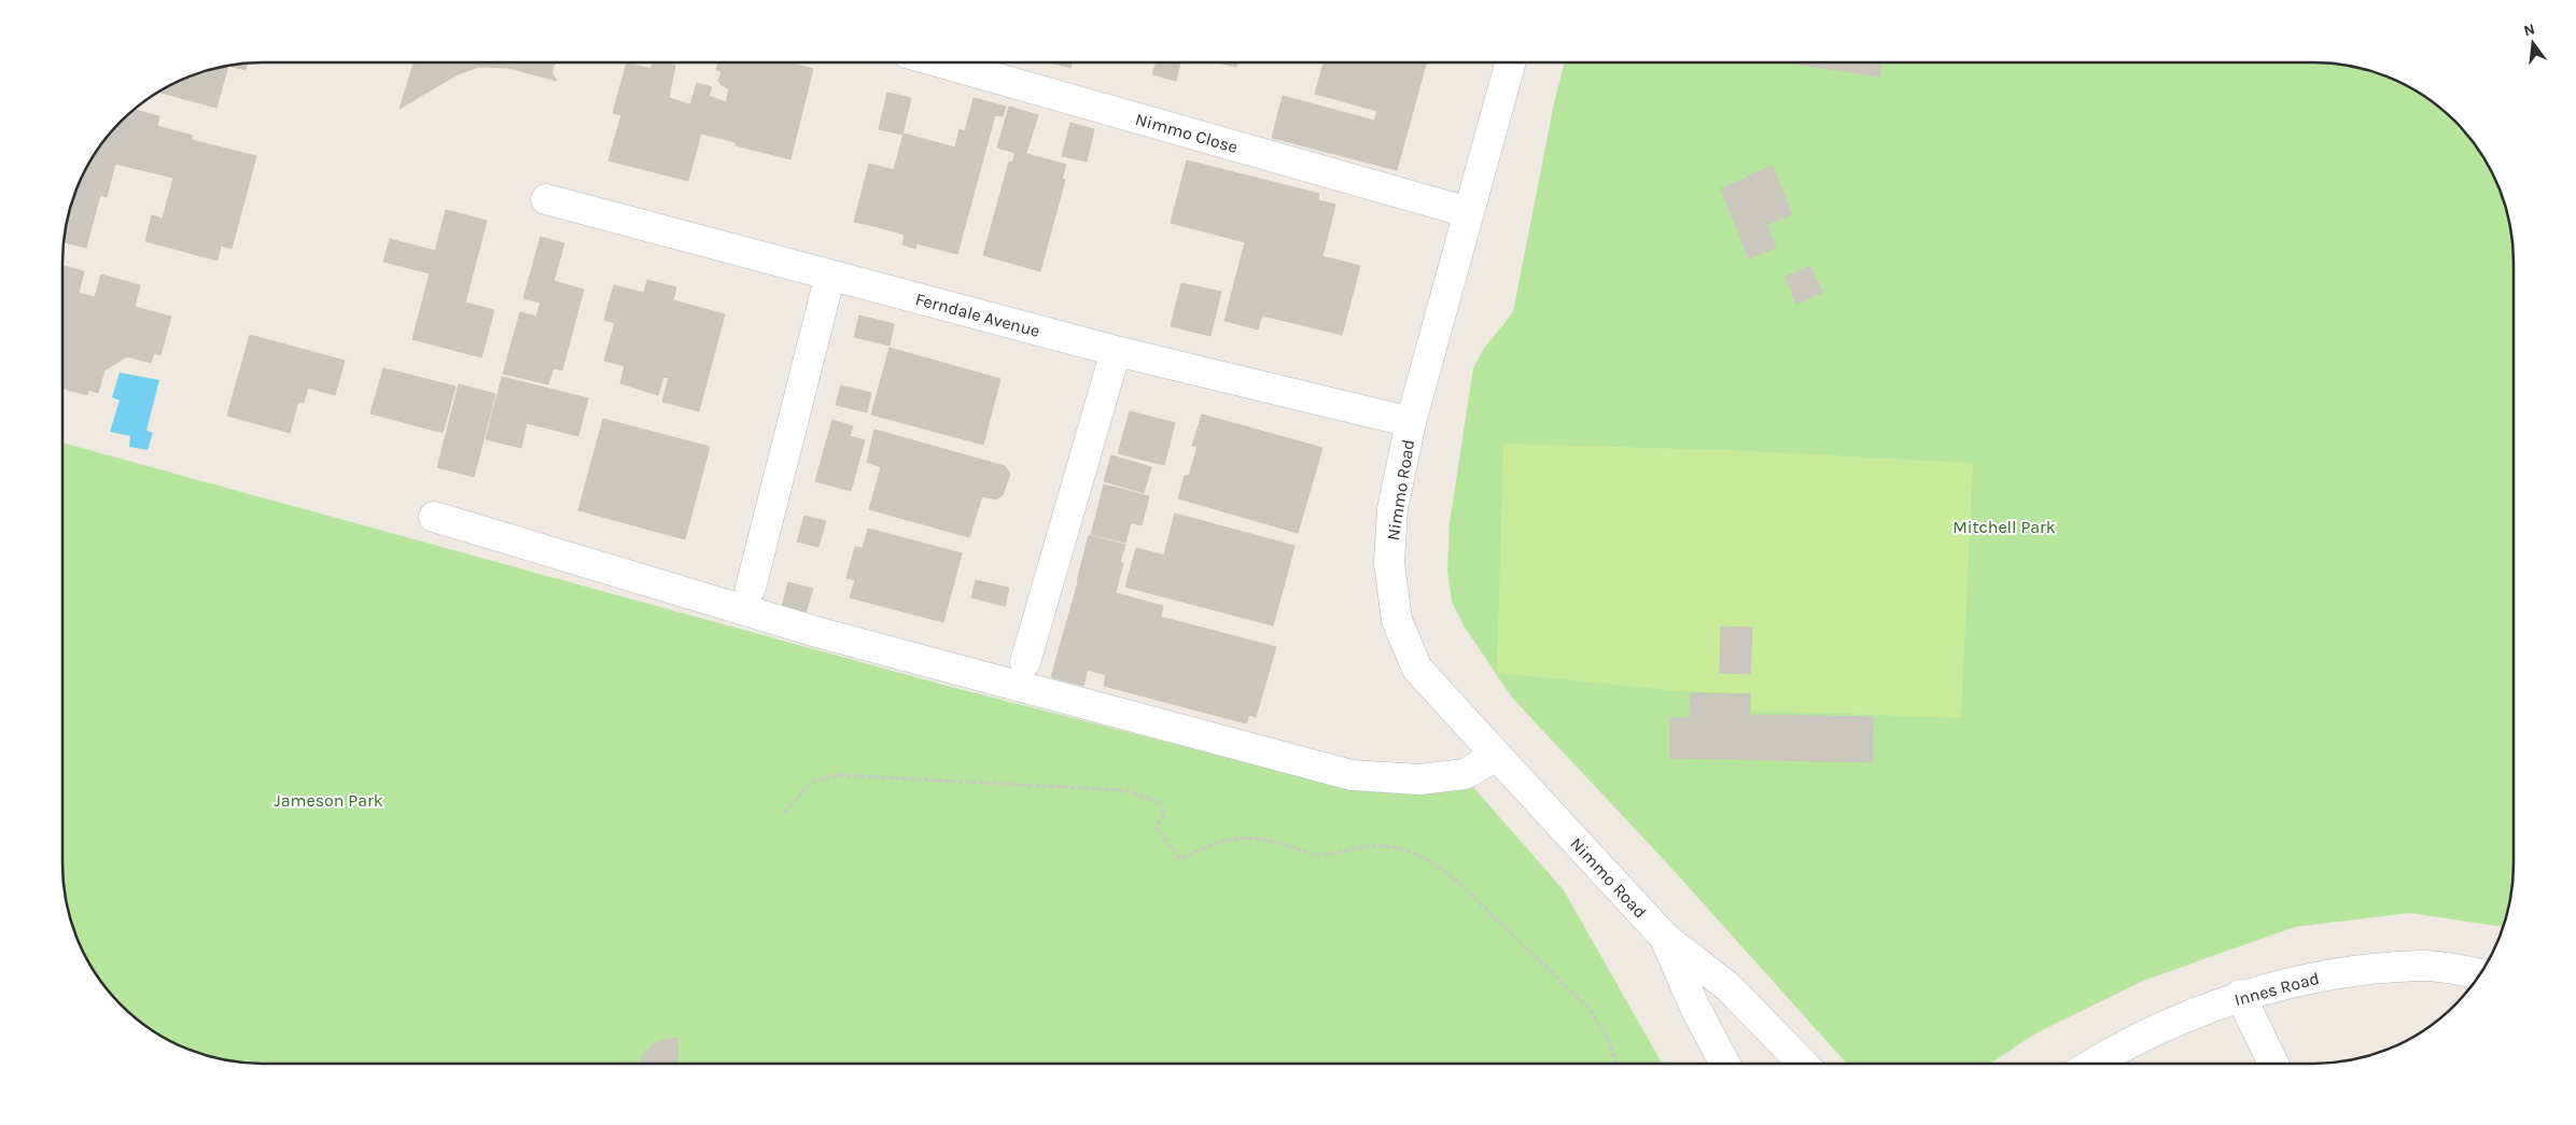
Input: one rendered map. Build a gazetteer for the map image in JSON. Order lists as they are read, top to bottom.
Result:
{
  "streets": {
    "street": [
      "Nimmo Close",
      "Ferndale Avenue",
      "Nimmo Road",
      "Innes Road"
    ]
  },
  "crossings": [
    ["Nimmo Close", "Nimmo Road"],
    ["Ferndale Avenue", "Nimmo Road"]
  ],
  "parks": ["Mitchell Park", "Jameson Park"],
  "north": "top"
}
